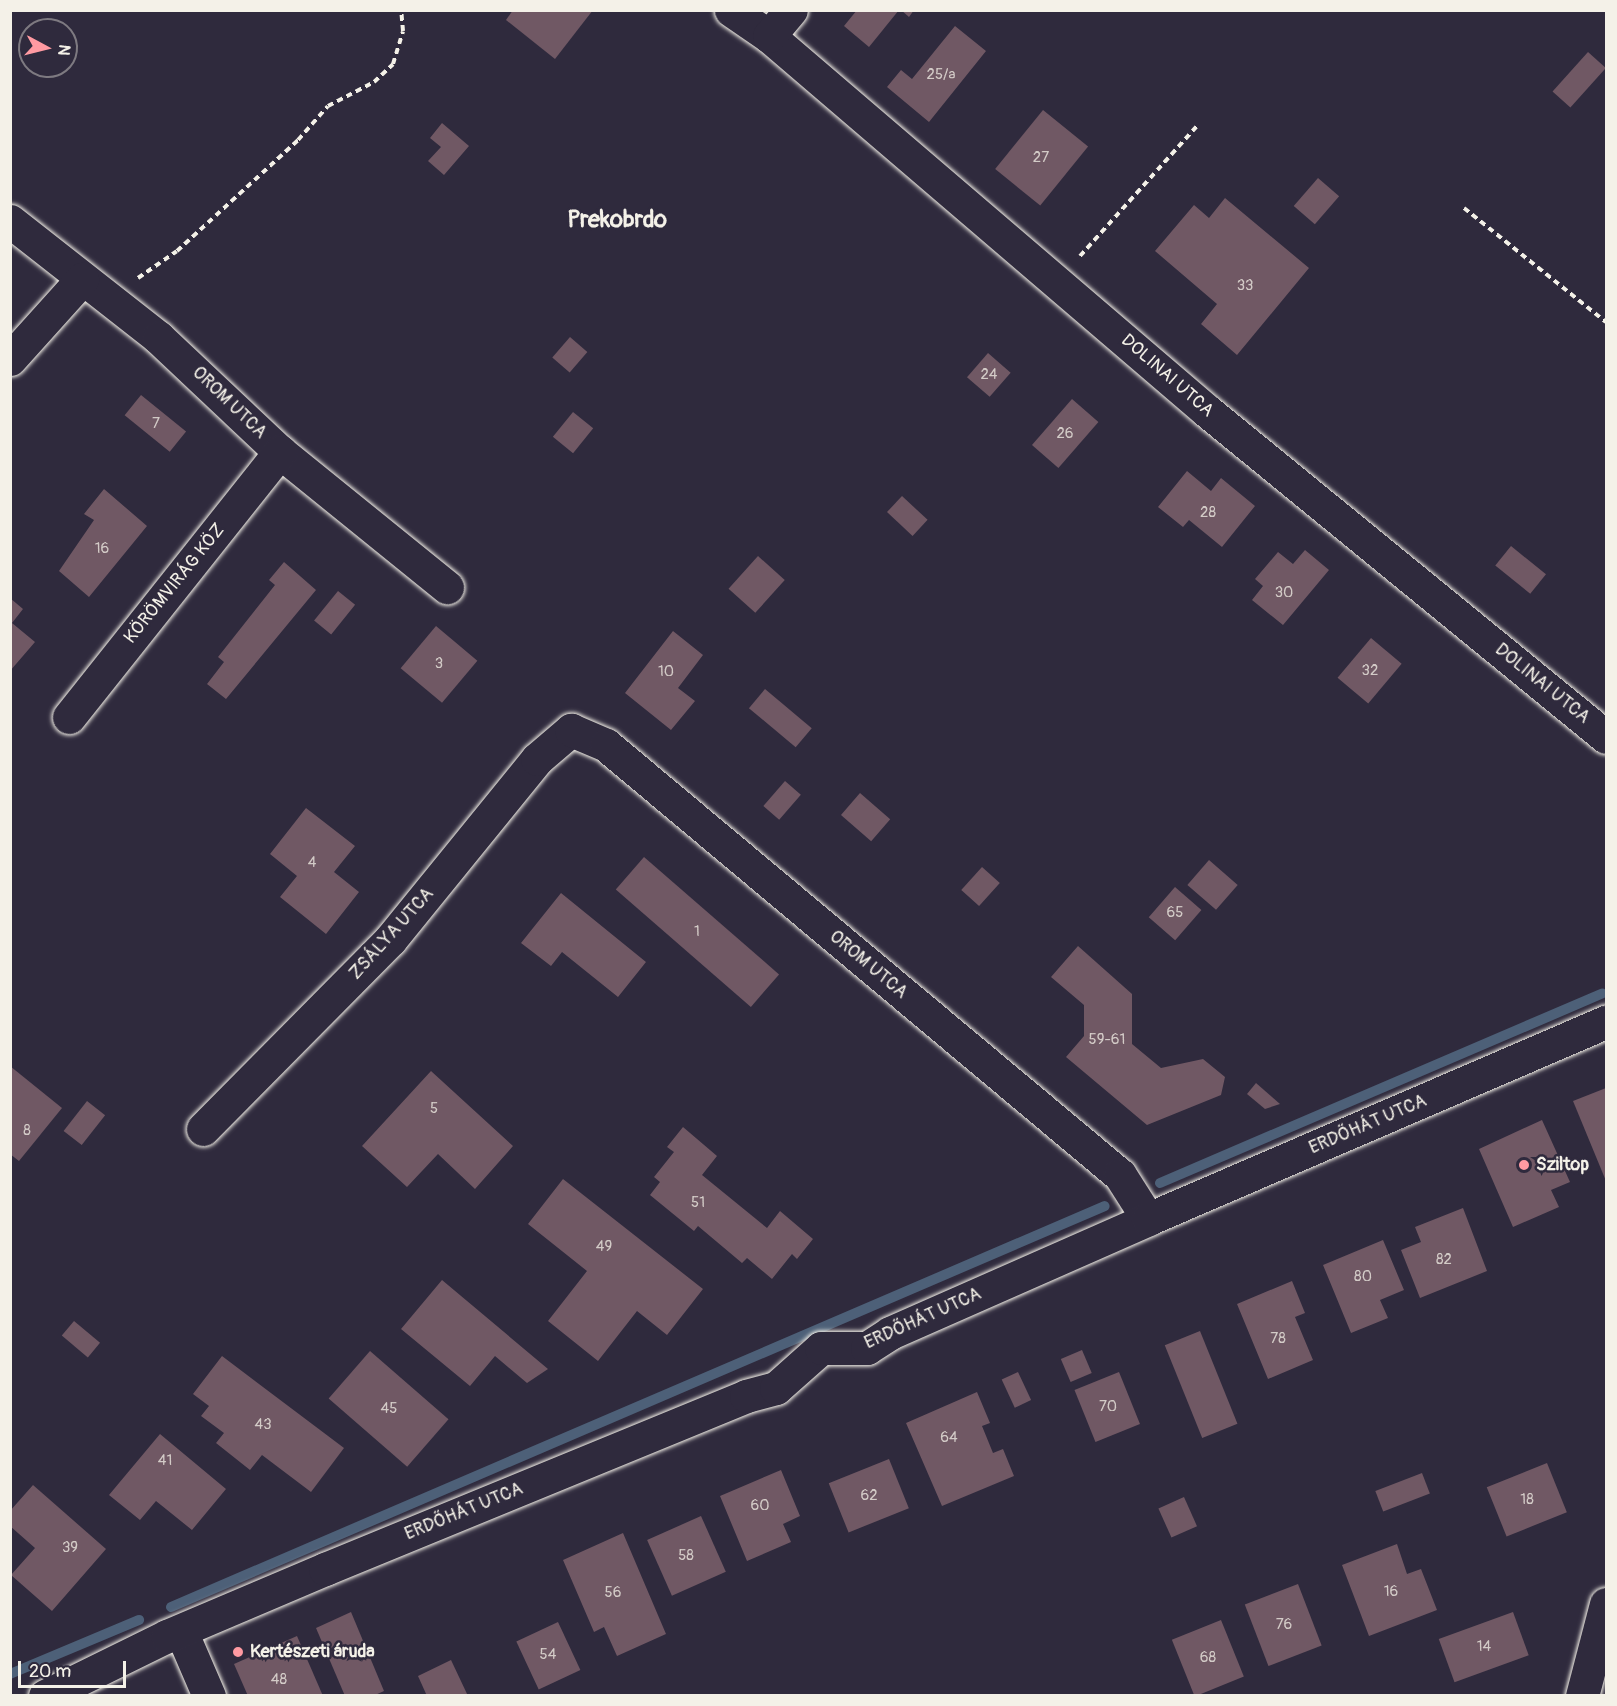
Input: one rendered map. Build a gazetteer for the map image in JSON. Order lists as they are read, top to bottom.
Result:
{
  "streets": {
    "street": [
      "DOLINAI UTCA",
      "OROM UTCA",
      "KÖRÖMVIRÁG KÖZ",
      "ZSÁLYA UTCA",
      "ERDŐHÁT UTCA"
    ]
  },
  "crossings": [
    ["OROM UTCA", "KÖRÖMVIRÁG KÖZ"],
    ["OROM UTCA", "ZSÁLYA UTCA"],
    ["OROM UTCA", "ERDŐHÁT UTCA"]
  ],
  "districts": ["Prekobrdo"],
  "places": ["Sziltop", "Kertészeti áruda"],
  "house_numbers": [
    "25/a",
    "27",
    "33",
    "24",
    "7",
    "26",
    "28",
    "16",
    "30",
    "3",
    "32",
    "10",
    "4",
    "65",
    "1",
    "59-61",
    "5",
    "8",
    "51",
    "49",
    "82",
    "80",
    "78",
    "70",
    "45",
    "43",
    "64",
    "41",
    "62",
    "18",
    "60",
    "39",
    "58",
    "16",
    "56",
    "76",
    "14",
    "54",
    "68",
    "48"
  ],
  "scale_bar": "20 m",
  "north": "right"
}
